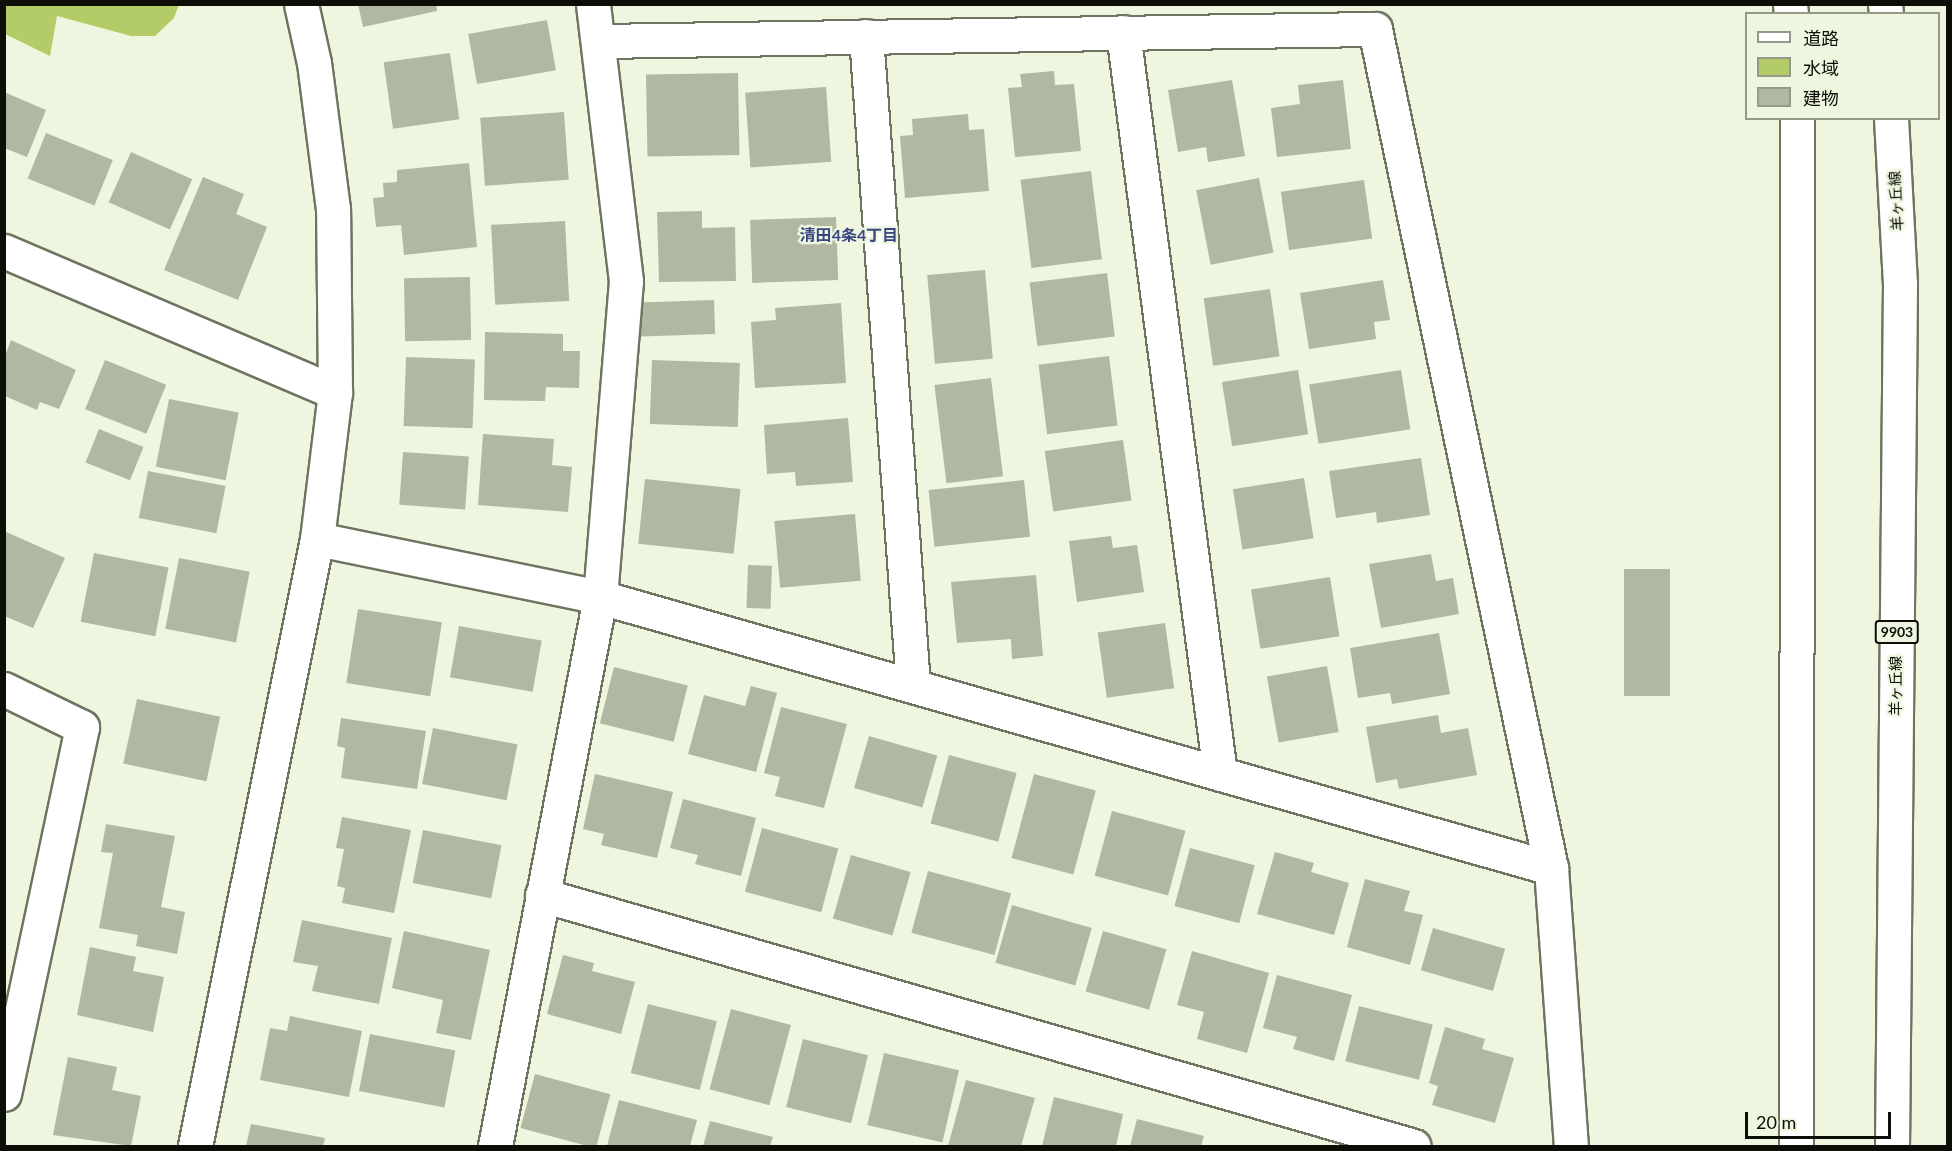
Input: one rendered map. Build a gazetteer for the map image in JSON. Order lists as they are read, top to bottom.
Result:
{
  "streets": {
    "street": ["羊ヶ丘線", "9903"]
  },
  "districts": ["清田4条4丁目"],
  "legend": ["道路", "水域", "建物"],
  "scale_bar": "20 m"
}
